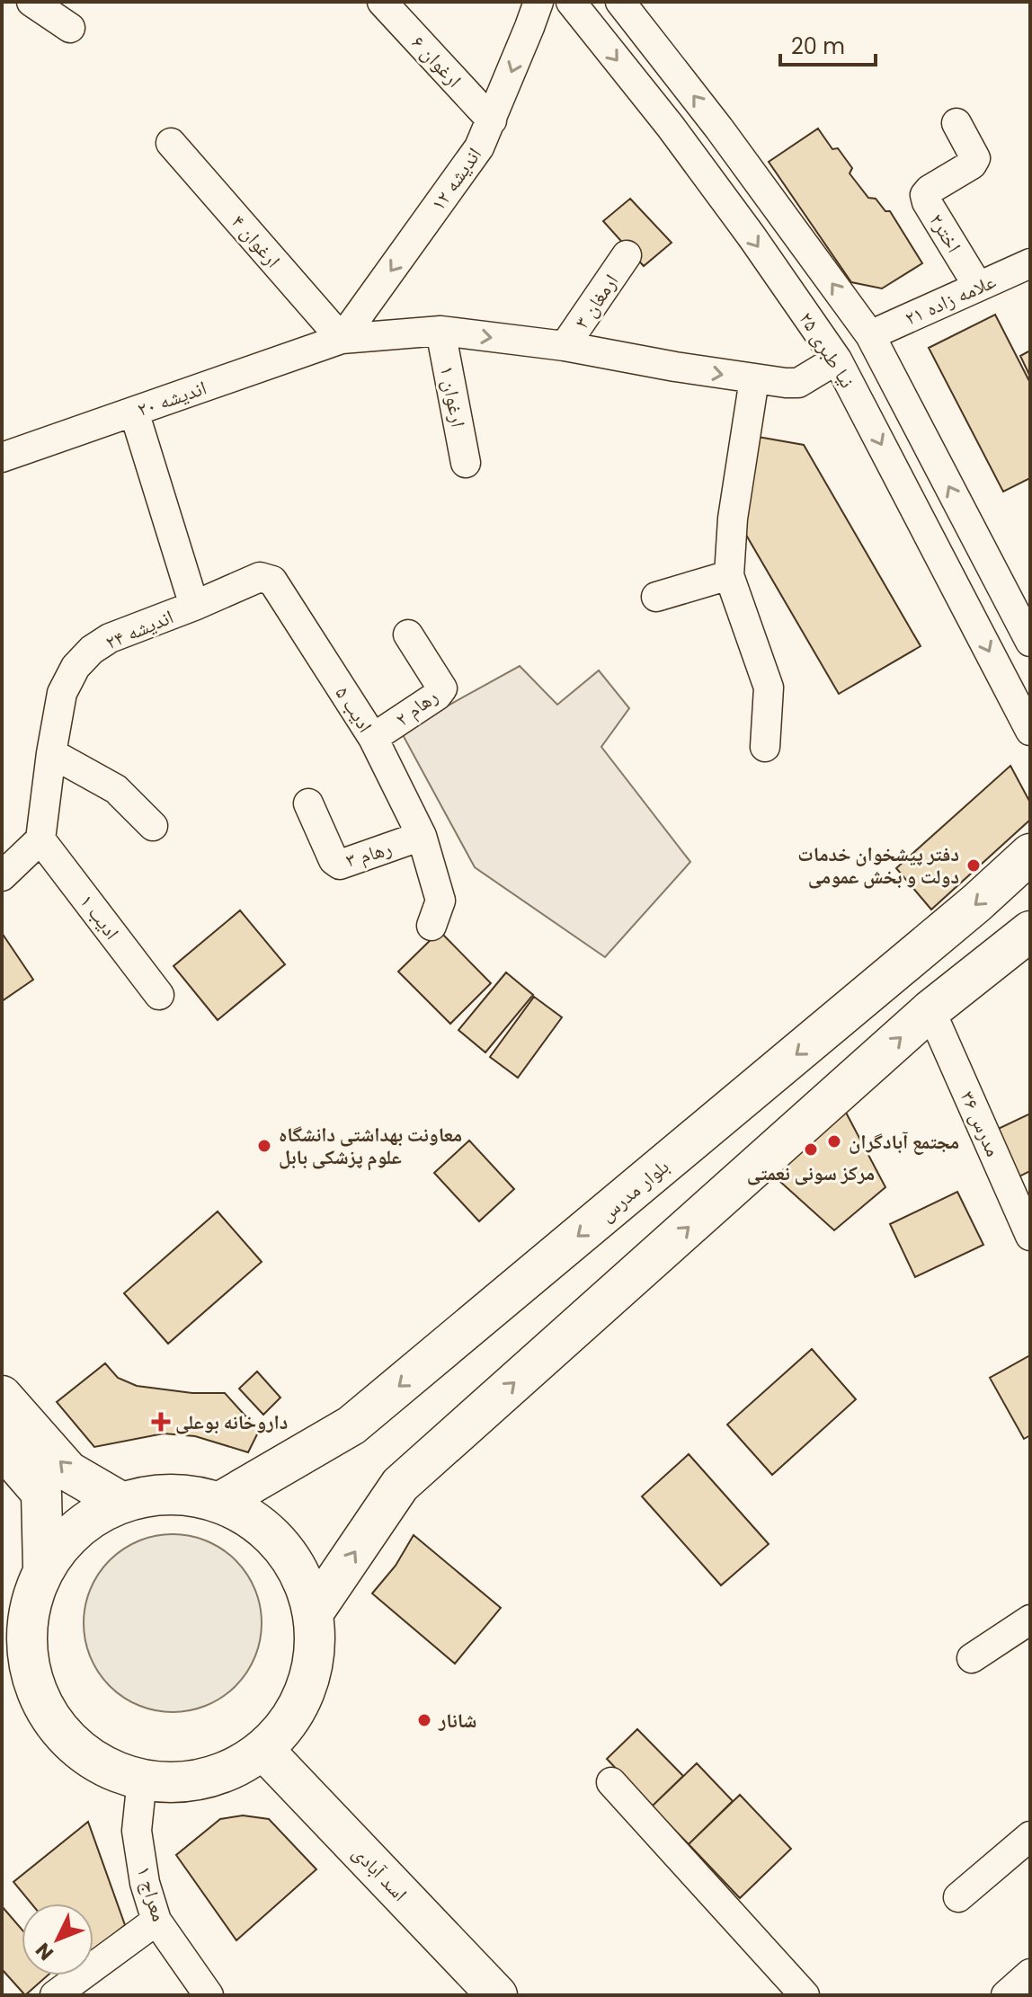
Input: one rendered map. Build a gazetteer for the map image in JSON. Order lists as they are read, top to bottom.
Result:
{
  "streets": {
    "main road": ["بلوار مدرس", "اسد آبادی"],
    "street": [
      "ارغوان ۶",
      "اندیشه ۱۲",
      "اختر۲",
      "ارغوان ۴",
      "علامه زاده ۲۱",
      "ارمغان ۳",
      "نیا طبری ۲۵",
      "ارغوان ۱",
      "اندیشه ۲۰",
      "اندیشه ۲۴",
      "رهام ۲",
      "ادیب ۵",
      "رهام ۳",
      "ادیب ۱",
      "مدرس ۳۶",
      "معراج ۱"
    ]
  },
  "crossings": [
    ["ارغوان ۶", "اندیشه ۱۲"],
    ["اندیشه ۱۲", "ارغوان ۴"],
    ["اندیشه ۱۲", "اندیشه ۲۰"],
    ["اختر۲", "علامه زاده ۲۱"],
    ["ارغوان ۴", "اندیشه ۲۰"],
    ["علامه زاده ۲۱", "نیا طبری ۲۵"],
    ["ارمغان ۳", "اندیشه ۲۰"],
    ["نیا طبری ۲۵", "اندیشه ۲۰"],
    ["ارغوان ۱", "اندیشه ۲۰"],
    ["اندیشه ۲۰", "اندیشه ۲۴"],
    ["اندیشه ۲۴", "ادیب ۵"],
    ["اندیشه ۲۴", "ادیب ۱"],
    ["رهام ۲", "ادیب ۵"],
    ["ادیب ۵", "رهام ۳"]
  ],
  "one_way": ["اندیشه ۱۲", "اندیشه ۲۰"],
  "places": {
    "other": [
      "دفتر پیشخوان خدمات دولت و بخش عمومی",
      "مجتمع آبادگران",
      "معاونت بهداشتی دانشگاه علوم پزشکی بابل",
      "مرکز سونی نعمتی",
      "شانار"
    ],
    "health": ["داروخانه بوعلی"]
  },
  "scale_bar": "20 m",
  "north": "bottom left"
}
